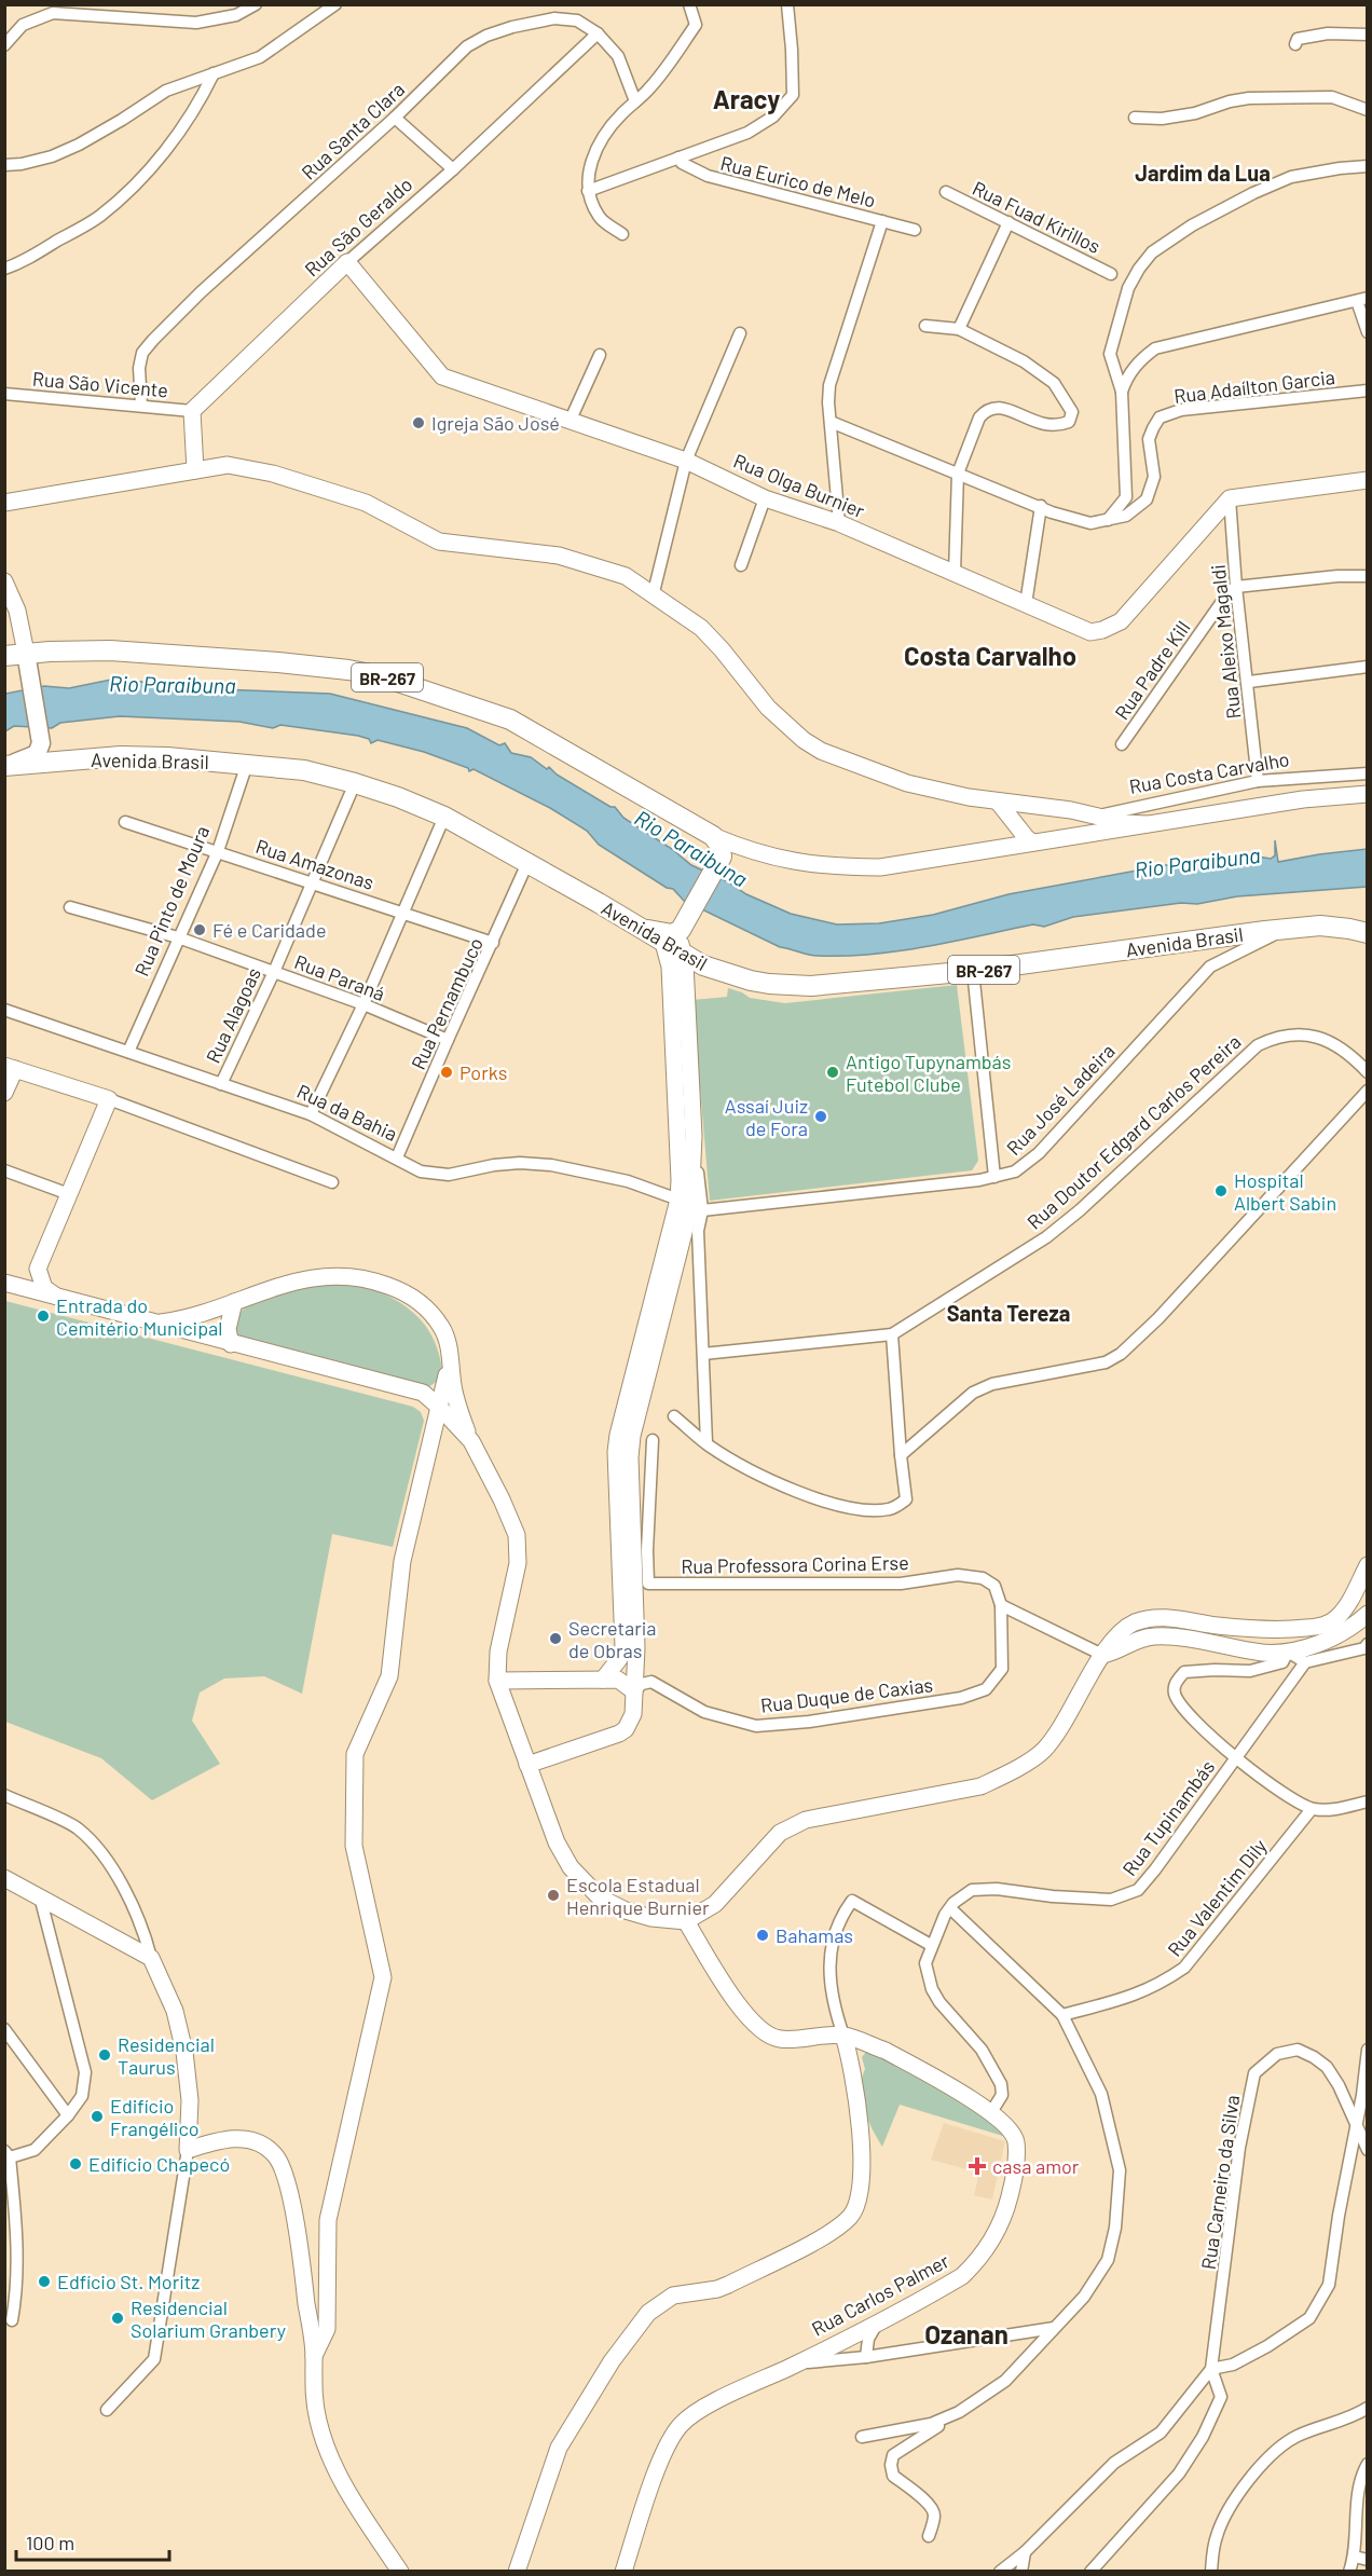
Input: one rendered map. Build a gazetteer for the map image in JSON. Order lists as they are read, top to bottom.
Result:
{
  "streets": {
    "highway": ["BR-267", "Avenida Brasil"],
    "street": [
      "Rua Santa Clara",
      "Rua Eurico de Melo",
      "Rua Fuad Kirillos",
      "Rua São Geraldo",
      "Rua São Vicente",
      "Rua Adaílton Garcia",
      "Rua Olga Burnier",
      "Rua Aleixo Magaldi",
      "Rua Padre Kill",
      "Rua Costa Carvalho",
      "Rua Amazonas",
      "Rua Pinto de Moura",
      "Rua Paraná",
      "Rua Pernambuco",
      "Rua Alagoas",
      "Rua José Ladeira",
      "Rua da Bahia",
      "Rua Doutor Edgard Carlos Pereira",
      "Rua Professora Corina Erse",
      "Rua Duque de Caxias",
      "Rua Tupinambás",
      "Rua Valentim Dily",
      "Rua Carneiro da Silva",
      "Rua Carlos Palmer"
    ]
  },
  "crossings": [
    ["Rua Santa Clara", "Rua São Geraldo"],
    ["Rua Santa Clara", "Rua São Vicente"],
    ["Rua São Geraldo", "Rua São Vicente"],
    ["Rua São Geraldo", "Rua Olga Burnier"],
    ["Rua Olga Burnier", "Rua Aleixo Magaldi"],
    ["Rua Aleixo Magaldi", "Rua Padre Kill"],
    ["Rua Aleixo Magaldi", "Rua Costa Carvalho"],
    ["BR-267", "Avenida Brasil"],
    ["Avenida Brasil", "Rua Pinto de Moura"],
    ["Avenida Brasil", "Rua Pernambuco"],
    ["Avenida Brasil", "Rua Alagoas"],
    ["Avenida Brasil", "Rua José Ladeira"],
    ["Rua Amazonas", "Rua Pinto de Moura"],
    ["Rua Amazonas", "Rua Pernambuco"],
    ["Rua Amazonas", "Rua Alagoas"],
    ["Rua Pinto de Moura", "Rua Paraná"],
    ["Rua Pinto de Moura", "Rua da Bahia"],
    ["Rua Paraná", "Rua Pernambuco"],
    ["Rua Paraná", "Rua Alagoas"],
    ["Rua Pernambuco", "Rua da Bahia"],
    ["Rua Alagoas", "Rua da Bahia"],
    ["Rua José Ladeira", "Rua da Bahia"],
    ["Rua Professora Corina Erse", "Rua Duque de Caxias"]
  ],
  "districts": [
    "Aracy",
    "Jardim da Lua",
    "Costa Carvalho",
    "Santa Tereza",
    "Ozanan"
  ],
  "water": ["Rio Paraibuna"],
  "places": {
    "other": [
      "Igreja São José",
      "Fé e Caridade",
      "Porks",
      "Antigo Tupynambás Futebol Clube",
      "Assaí Juiz de Fora",
      "Hospital Albert Sabin",
      "Entrada do Cemitério Municipal",
      "Secretaria de Obras",
      "Escola Estadual Henrique Burnier",
      "Bahamas",
      "Residencial Taurus",
      "Edifício Frangélico",
      "Edifício Chapecó",
      "Edfício St. Moritz",
      "Residencial Solarium Granbery"
    ],
    "health": ["casa amor"]
  },
  "scale_bar": "100 m"
}
